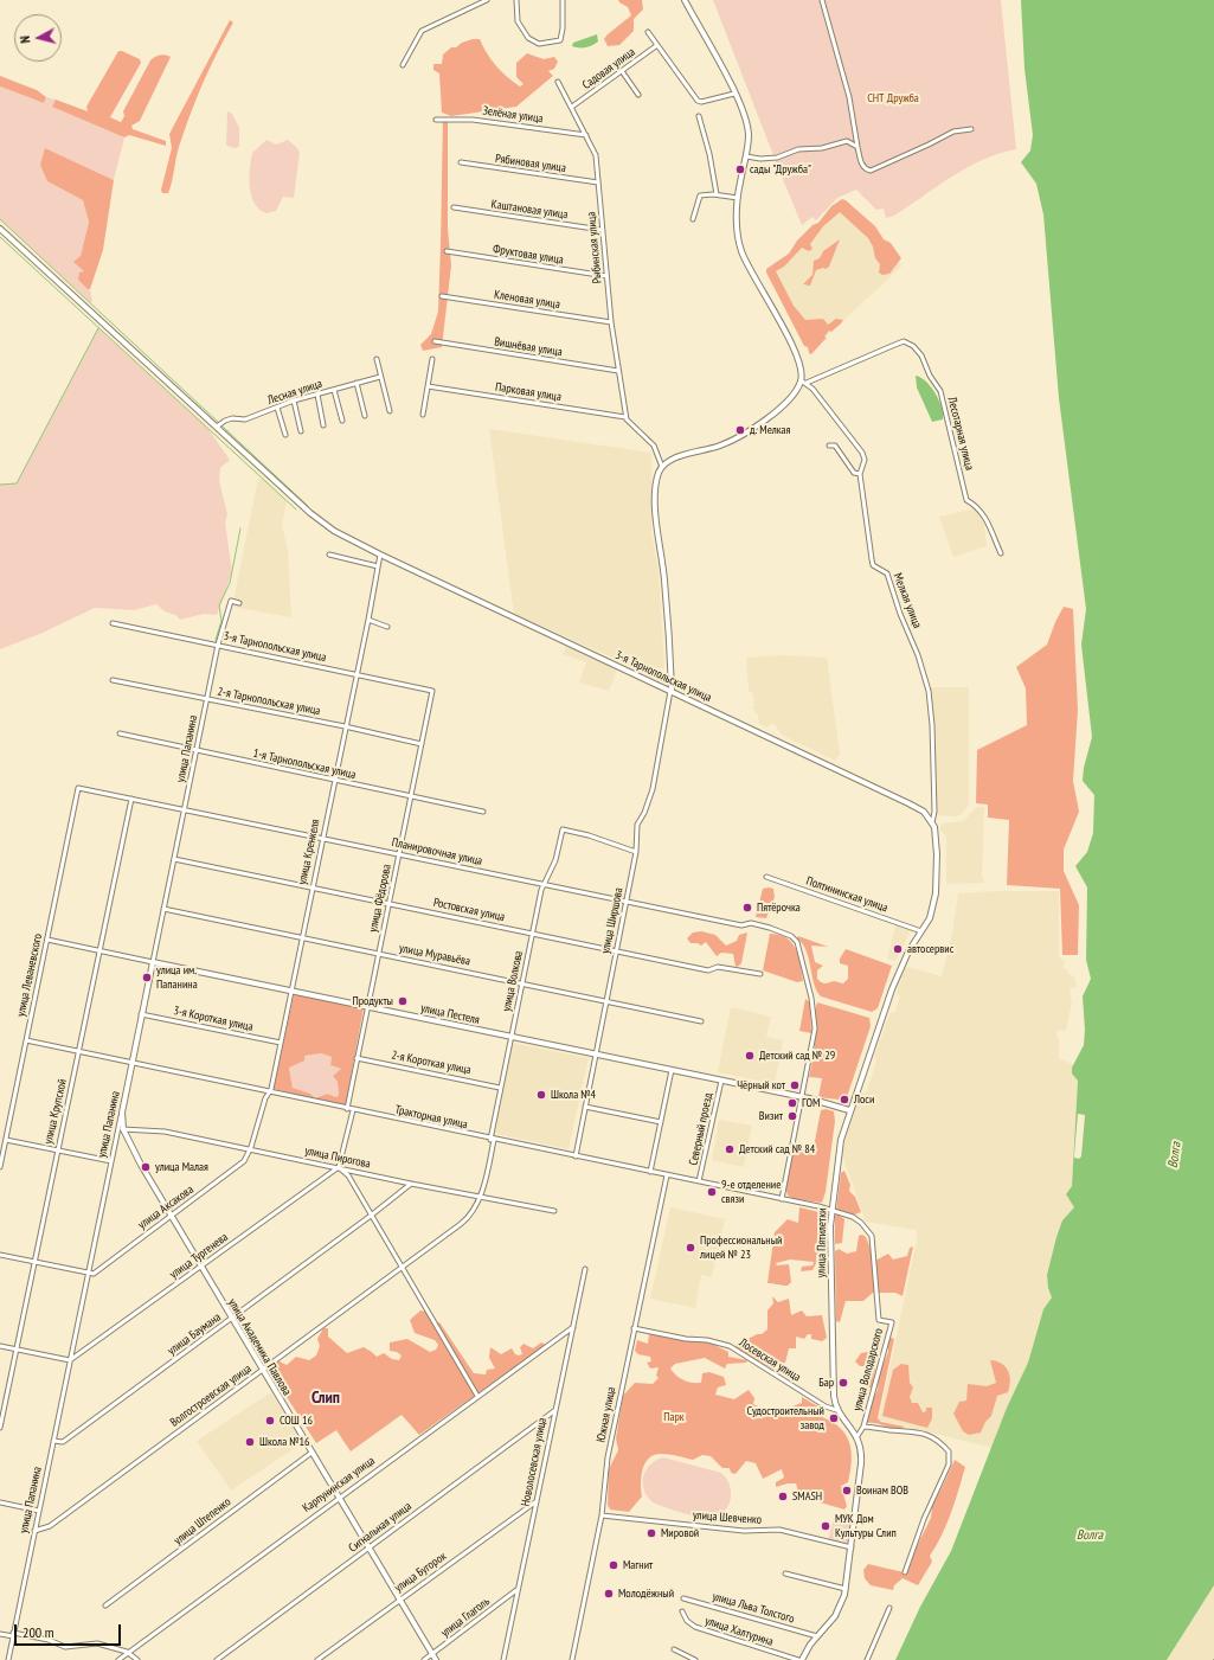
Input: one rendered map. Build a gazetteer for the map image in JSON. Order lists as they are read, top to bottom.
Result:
{
  "streets": {
    "street": [
      "Садовая улица",
      "Зелёная улица",
      "Рябиновая улица",
      "Каштановая улица",
      "Рыбинская улица",
      "Фруктовая улица",
      "Кленовая улица",
      "Вишнёвая улица",
      "Лесная улица",
      "Парковая улица",
      "Лесотарная улица",
      "Мелкая улица",
      "3-я Тарнопольская улица",
      "2-я Тарнопольская улица",
      "улица Папанина",
      "1-я Тарнопольская улица",
      "улица Кренкеля",
      "Планировочная улица",
      "Полтининская улица",
      "улица Фёдорова",
      "Ростовская улица",
      "улица Ширшова",
      "улица Муравьёва",
      "улица Леваневского",
      "улица Волкова",
      "улица Пестеля",
      "3-я Короткая улица",
      "2-я Короткая улица",
      "улица Крупской",
      "Тракторная улица",
      "Северный проезд",
      "улица Пирогова",
      "улица Аксакова",
      "улица Пятилетки",
      "улица Тургенева",
      "улица Баумана",
      "улица Академика Павлова",
      "Лосевская улица",
      "улица Володарского",
      "Волгостроевская улица",
      "Южная улица",
      "Новолосевская улица",
      "Карпунинская улица",
      "улица Шевченко",
      "улица Штепенко",
      "Сигнальная улица",
      "улица Бугорок",
      "улица Льва Толстого",
      "улица Глаголь",
      "улица Халтурина"
    ]
  },
  "crossings": [
    ["Садовая улица", "Рыбинская улица"],
    ["Зелёная улица", "Рыбинская улица"],
    ["Рябиновая улица", "Рыбинская улица"],
    ["Каштановая улица", "Рыбинская улица"],
    ["Рыбинская улица", "Фруктовая улица"],
    ["Рыбинская улица", "Кленовая улица"],
    ["Рыбинская улица", "Вишнёвая улица"],
    ["Рыбинская улица", "Парковая улица"],
    ["Лесная улица", "3-я Тарнопольская улица"],
    ["Лесотарная улица", "Мелкая улица"],
    ["Мелкая улица", "3-я Тарнопольская улица"],
    ["Мелкая улица", "улица Пятилетки"],
    ["3-я Тарнопольская улица", "улица Папанина"],
    ["3-я Тарнопольская улица", "улица Кренкеля"],
    ["3-я Тарнопольская улица", "улица Фёдорова"],
    ["3-я Тарнопольская улица", "улица Ширшова"],
    ["3-я Тарнопольская улица", "улица Пятилетки"],
    ["2-я Тарнопольская улица", "улица Папанина"],
    ["2-я Тарнопольская улица", "улица Кренкеля"],
    ["2-я Тарнопольская улица", "улица Фёдорова"],
    ["улица Папанина", "1-я Тарнопольская улица"],
    ["улица Папанина", "Планировочная улица"],
    ["улица Папанина", "Ростовская улица"],
    ["улица Папанина", "улица Муравьёва"],
    ["улица Папанина", "улица Пестеля"],
    ["улица Папанина", "3-я Короткая улица"],
    ["улица Папанина", "Тракторная улица"],
    ["улица Папанина", "улица Пирогова"],
    ["улица Папанина", "улица Аксакова"],
    ["улица Папанина", "улица Тургенева"],
    ["улица Папанина", "улица Баумана"],
    ["улица Папанина", "улица Академика Павлова"],
    ["улица Папанина", "Волгостроевская улица"],
    ["1-я Тарнопольская улица", "улица Кренкеля"],
    ["1-я Тарнопольская улица", "улица Фёдорова"],
    ["улица Кренкеля", "Планировочная улица"],
    ["улица Кренкеля", "Ростовская улица"],
    ["улица Кренкеля", "улица Муравьёва"],
    ["улица Кренкеля", "улица Пестеля"],
    ["улица Кренкеля", "3-я Короткая улица"],
    ["улица Кренкеля", "Тракторная улица"],
    ["улица Кренкеля", "улица Пирогова"],
    ["улица Кренкеля", "улица Аксакова"],
    ["Планировочная улица", "улица Фёдорова"],
    ["Планировочная улица", "улица Ширшова"],
    ["Планировочная улица", "улица Леваневского"],
    ["Планировочная улица", "улица Волкова"],
    ["Планировочная улица", "улица Пестеля"],
    ["Планировочная улица", "улица Крупской"],
    ["Полтининская улица", "улица Пятилетки"],
    ["улица Фёдорова", "Ростовская улица"],
    ["улица Фёдорова", "улица Муравьёва"],
    ["улица Фёдорова", "улица Пестеля"],
    ["улица Фёдорова", "2-я Короткая улица"],
    ["улица Фёдорова", "Тракторная улица"],
    ["Ростовская улица", "улица Ширшова"],
    ["Ростовская улица", "улица Волкова"],
    ["улица Ширшова", "улица Муравьёва"],
    ["улица Ширшова", "улица Волкова"],
    ["улица Ширшова", "улица Пестеля"],
    ["улица Ширшова", "Тракторная улица"],
    ["улица Муравьёва", "улица Волкова"],
    ["улица Леваневского", "улица Пестеля"],
    ["улица Леваневского", "Тракторная улица"],
    ["улица Волкова", "улица Пестеля"],
    ["улица Волкова", "2-я Короткая улица"],
    ["улица Волкова", "Тракторная улица"],
    ["улица Волкова", "улица Пирогова"],
    ["улица Волкова", "Волгостроевская улица"],
    ["улица Пестеля", "улица Крупской"],
    ["улица Пестеля", "Северный проезд"],
    ["улица Пестеля", "улица Пятилетки"],
    ["улица Крупской", "Тракторная улица"],
    ["Тракторная улица", "Северный проезд"],
    ["Тракторная улица", "улица Пятилетки"],
    ["Тракторная улица", "улица Володарского"],
    ["Тракторная улица", "Южная улица"],
    ["улица Пирогова", "улица Аксакова"],
    ["улица Пирогова", "улица Тургенева"],
    ["улица Пирогова", "улица Баумана"],
    ["улица Пирогова", "улица Академика Павлова"],
    ["улица Пирогова", "Волгостроевская улица"],
    ["улица Аксакова", "улица Академика Павлова"],
    ["улица Пятилетки", "Лосевская улица"],
    ["улица Пятилетки", "улица Володарского"],
    ["улица Тургенева", "улица Академика Павлова"],
    ["улица Баумана", "улица Академика Павлова"],
    ["улица Академика Павлова", "Волгостроевская улица"],
    ["улица Академика Павлова", "Карпунинская улица"],
    ["улица Академика Павлова", "улица Штепенко"],
    ["улица Академика Павлова", "Сигнальная улица"],
    ["улица Академика Павлова", "улица Бугорок"],
    ["улица Академика Павлова", "улица Глаголь"],
    ["Лосевская улица", "Южная улица"],
    ["Южная улица", "улица Шевченко"],
    ["Новолосевская улица", "Карпунинская улица"],
    ["Новолосевская улица", "Сигнальная улица"],
    ["Новолосевская улица", "улица Бугорок"],
    ["Новолосевская улица", "улица Глаголь"]
  ],
  "districts": ["Слип"],
  "water": ["Волга"],
  "parks": ["СНТ Дружба", "Парк"],
  "places": [
    "сады \"Дружба\"",
    "д. Мелкая",
    "Пятёрочка",
    "автосервис",
    "улица им. Папанина",
    "Продукты",
    "Детский сад № 29",
    "Чёрный кот",
    "Школа №4",
    "Лоси",
    "ГОМ",
    "Визит",
    "Детский сад № 84",
    "улица Малая",
    "9-е отделение связи",
    "Профессиональный лицей № 23",
    "Бар",
    "Судостроительный завод",
    "СОШ 16",
    "Школа №16",
    "Воинам ВОВ",
    "SMASH",
    "МУК Дом Культуры Слип",
    "Мировой",
    "Магнит",
    "Молодёжный"
  ],
  "scale_bar": "200 m",
  "north": "left"
}
